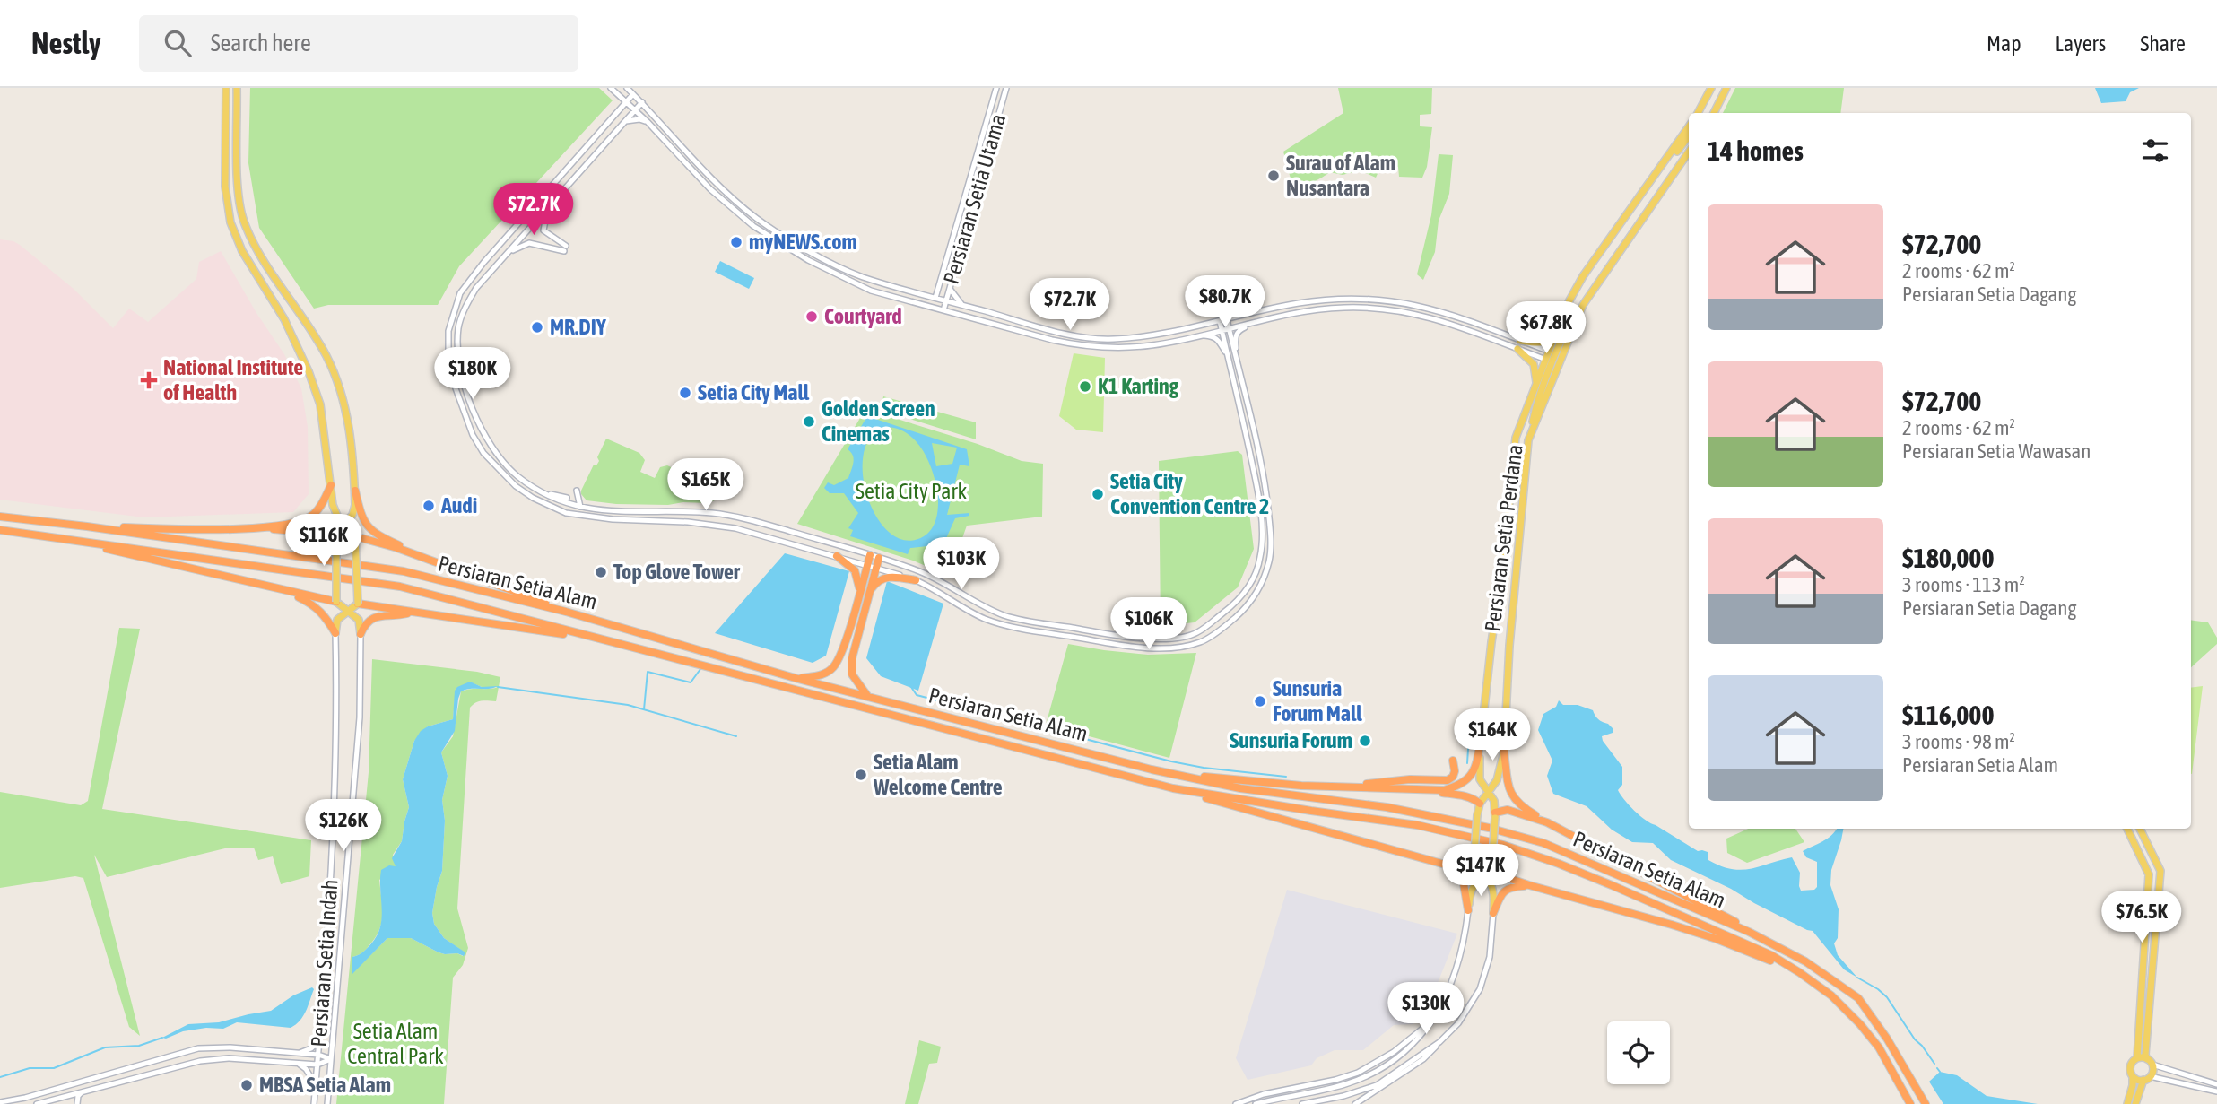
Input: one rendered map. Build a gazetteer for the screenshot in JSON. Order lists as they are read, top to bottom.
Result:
{
  "streets": {
    "highway": ["Persiaran Setia Alam"],
    "main road": ["Persiaran Setia Perdana"],
    "street": ["Persiaran Setia Utama", "Persiaran Setia Indah"]
  },
  "parks": ["Setia City Park", "Setia Alam Central Park"],
  "places": {
    "other": [
      "Surau of Alam Nusantara",
      "myNEWS.com",
      "Courtyard",
      "MR.DIY",
      "K1 Karting",
      "Setia City Mall",
      "Golden Screen Cinemas",
      "Setia City Convention Centre 2",
      "Audi",
      "Top Glove Tower",
      "Sunsuria Forum Mall",
      "Sunsuria Forum",
      "Setia Alam Welcome Centre",
      "MBSA Setia Alam"
    ],
    "health": ["National Institute of Health"]
  },
  "page": {
    "header": "Nestly",
    "search": "Search here",
    "nav": ["Map", "Layers", "Share"],
    "heading": "14 homes",
    "price": [
      "$72.7K",
      "$80.7K",
      "$72.7K",
      "$67.8K",
      "$180K",
      "$165K",
      "$116K",
      "$103K",
      "$106K",
      "$164K",
      "$126K",
      "$147K",
      "$76.5K",
      "$130K"
    ],
    "list": [
      {
        "name": "$72,700",
        "note": "2 rooms · 62 m² · Persiaran Setia Dagang"
      },
      {
        "name": "$72,700",
        "note": "2 rooms · 62 m² · Persiaran Setia Wawasan"
      },
      {
        "name": "$180,000",
        "note": "3 rooms · 113 m² · Persiaran Setia Dagang"
      },
      {
        "name": "$116,000",
        "note": "3 rooms · 98 m² · Persiaran Setia Alam"
      }
    ]
  }
}
